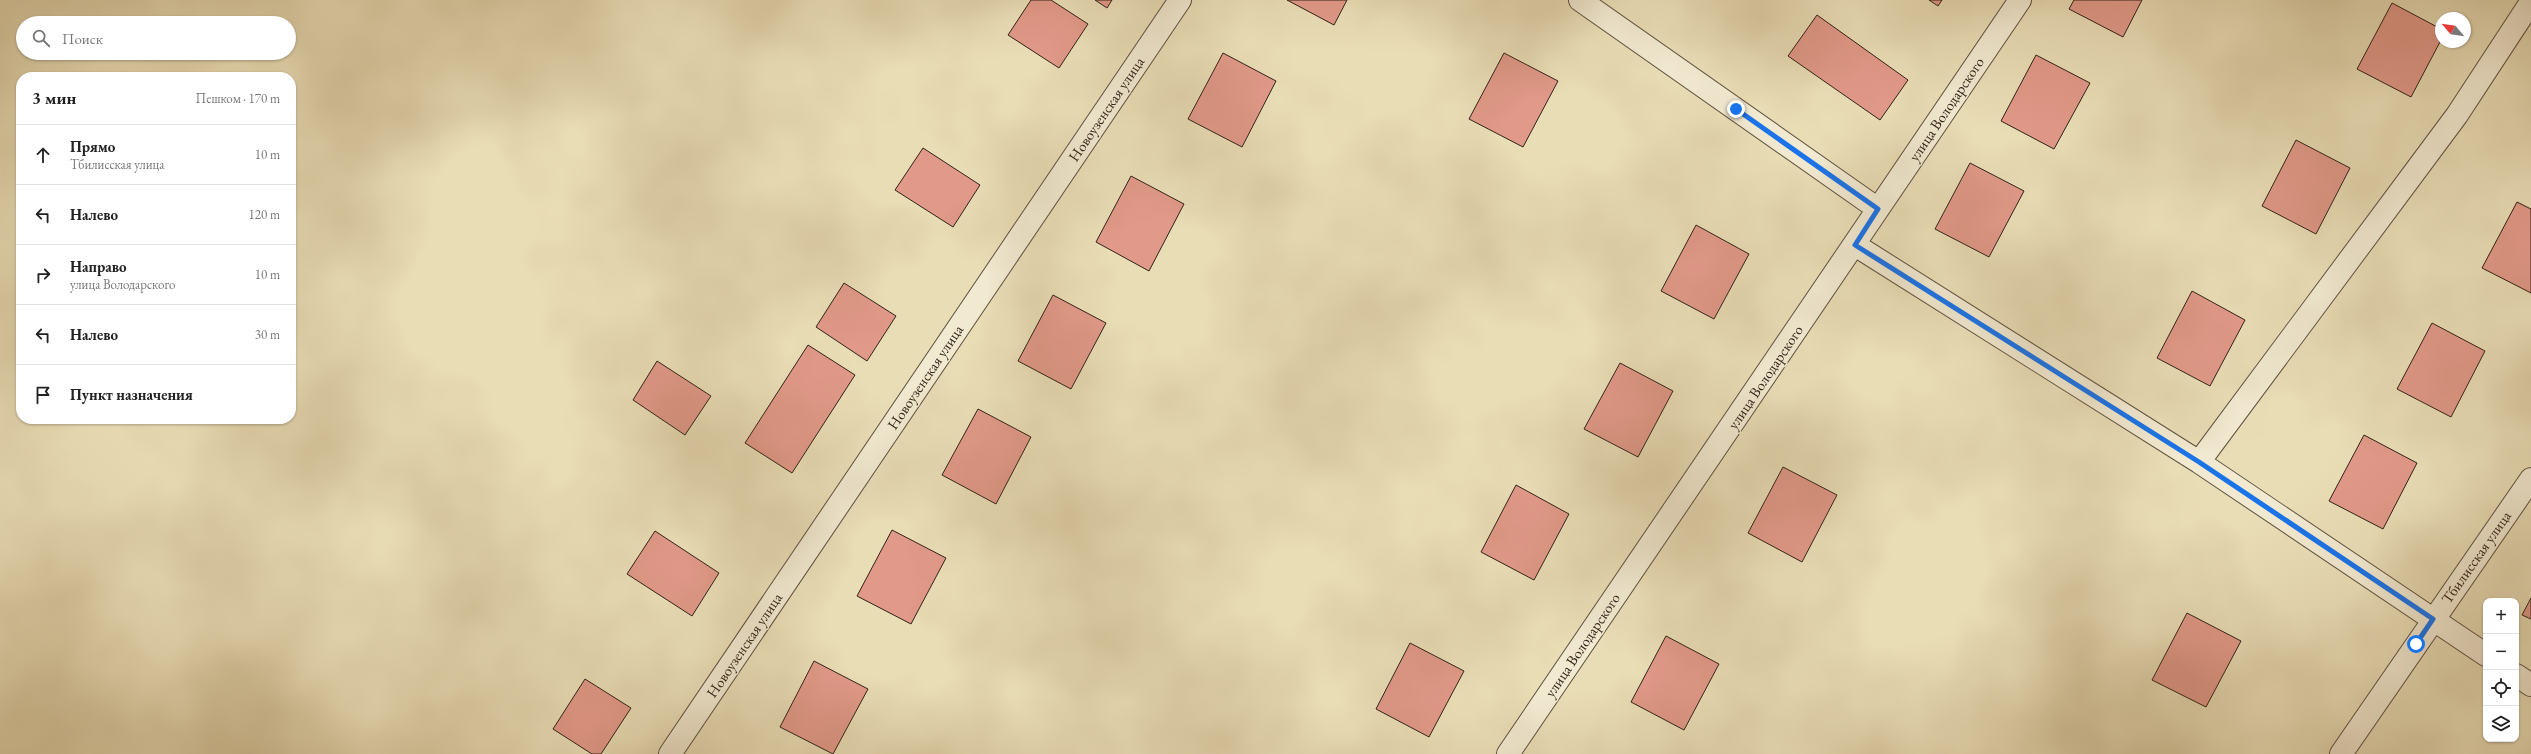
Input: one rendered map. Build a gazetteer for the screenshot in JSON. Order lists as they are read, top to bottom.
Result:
{
  "streets": {
    "street": ["Новоузенская улица", "улица Володарского", "Тбилисская улица"]
  },
  "north": "top left",
  "page": {
    "search": "Поиск",
    "heading": ["3 мин", "Пешком · 170 m"],
    "list": [
      ["Прямо", "Тбилисская улица", "10 m"],
      ["Налево", "120 m"],
      ["Направо", "улица Володарского", "10 m"],
      ["Налево", "30 m"],
      "Пункт назначения"
    ],
    "map_buttons": ["+", "−"]
  }
}
